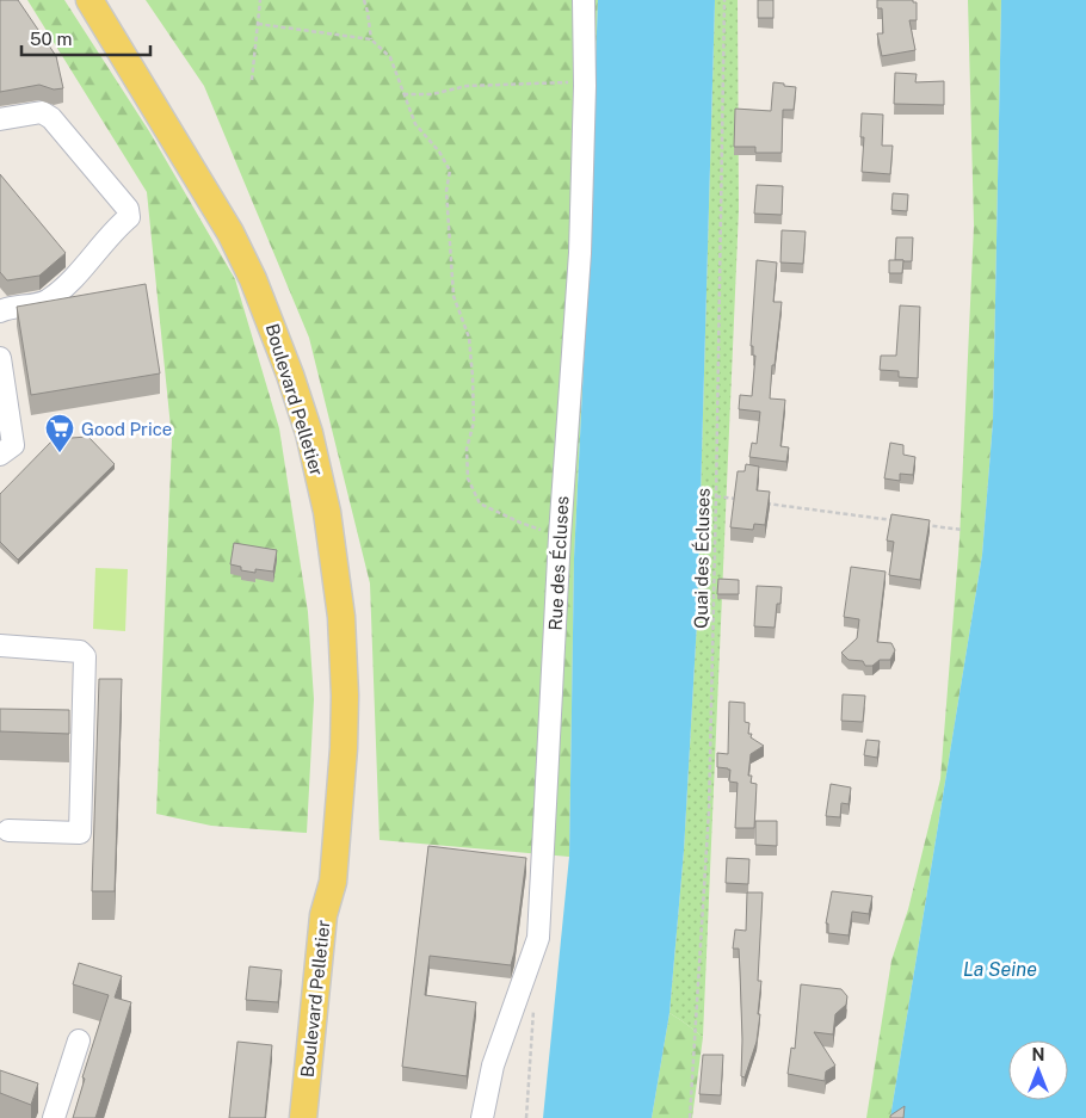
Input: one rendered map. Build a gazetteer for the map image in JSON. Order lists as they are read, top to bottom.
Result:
{
  "streets": {
    "main road": ["Boulevard Pelletier"],
    "lane": ["Rue des Écluses"],
    "path": ["Quai des Écluses"]
  },
  "water": ["La Seine"],
  "places": {
    "supermarket": ["Good Price"]
  },
  "scale_bar": "50 m",
  "north": "top"
}
